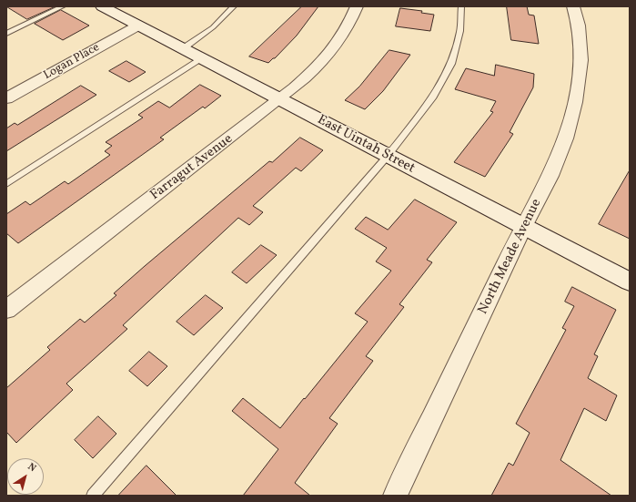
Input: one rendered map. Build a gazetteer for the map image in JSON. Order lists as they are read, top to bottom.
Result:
{
  "streets": {
    "main road": ["East Uintah Street"],
    "street": ["Logan Place", "Farragut Avenue", "North Meade Avenue"]
  },
  "crossings": [
    ["Logan Place", "East Uintah Street"],
    ["East Uintah Street", "Farragut Avenue"],
    ["East Uintah Street", "North Meade Avenue"]
  ],
  "north": "top right"
}
